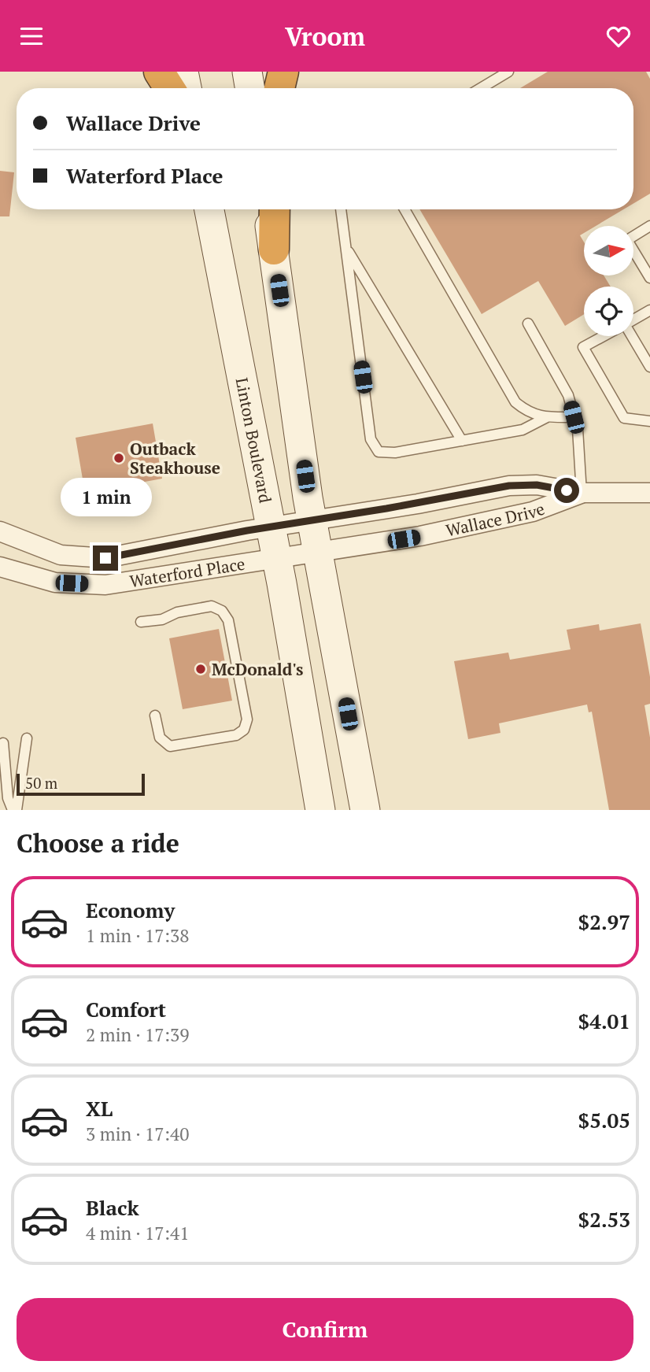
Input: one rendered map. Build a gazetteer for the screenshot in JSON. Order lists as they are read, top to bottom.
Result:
{
  "streets": {
    "main road": ["Linton Boulevard"],
    "street": ["Wallace Drive", "Waterford Place"]
  },
  "crossings": [
    ["Linton Boulevard", "Wallace Drive"],
    ["Linton Boulevard", "Waterford Place"],
    ["Wallace Drive", "Waterford Place"]
  ],
  "places": ["Outback Steakhouse", "McDonald's"],
  "scale_bar": "50 m",
  "north": "right",
  "page": {
    "header": "Vroom",
    "banner": ["Wallace Drive", "Waterford Place"],
    "bubble": "1 min",
    "scale": "50 m",
    "heading": "Choose a ride",
    "list": [
      {
        "name": "Economy",
        "note": "1 min · 17:38",
        "value": "$2.97"
      },
      {
        "name": "Comfort",
        "note": "2 min · 17:39",
        "value": "$4.01"
      },
      {
        "name": "XL",
        "note": "3 min · 17:40",
        "value": "$5.05"
      },
      {
        "name": "Black",
        "note": "4 min · 17:41",
        "value": "$2.53"
      }
    ],
    "buttons": "Confirm"
  }
}
